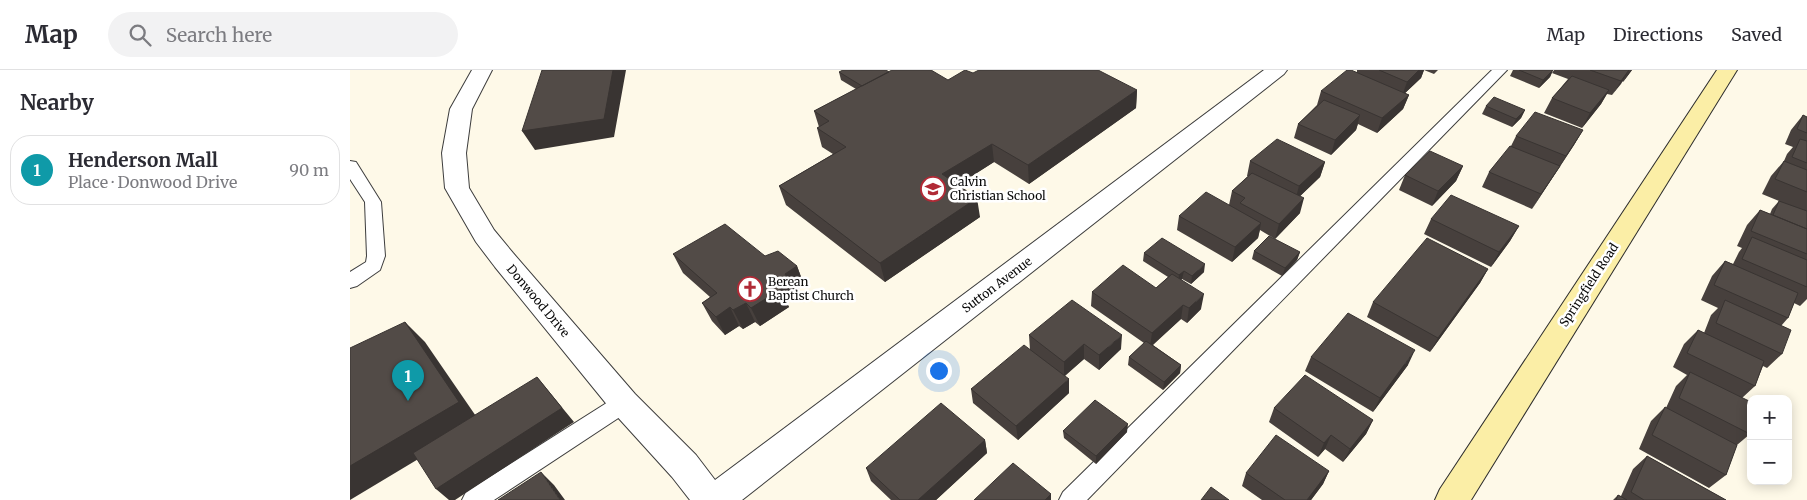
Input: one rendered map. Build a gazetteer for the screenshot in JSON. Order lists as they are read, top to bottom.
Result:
{
  "streets": {
    "street": ["Sutton Avenue", "Springfield Road", "Donwood Drive"]
  },
  "places": {
    "school or university": ["Calvin Christian School"],
    "church": ["Berean Baptist Church"]
  },
  "page": {
    "header": "Map",
    "search": "Search here",
    "nav": ["Map", "Directions", "Saved"],
    "heading": "Nearby",
    "list": [
      {
        "mark": "1",
        "name": "Henderson Mall",
        "note": "Place · Donwood Drive",
        "value": "90 m"
      }
    ],
    "pins": "1",
    "map_buttons": ["+", "−"]
  }
}
